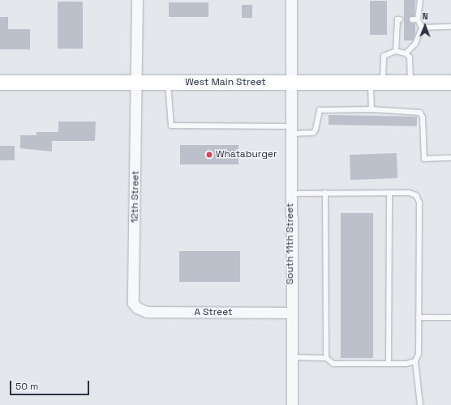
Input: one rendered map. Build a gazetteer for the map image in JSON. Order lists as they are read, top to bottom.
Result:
{
  "streets": {
    "main road": ["West Main Street"],
    "street": ["12th Street", "South 11th Street", "A Street"]
  },
  "crossings": [
    ["West Main Street", "12th Street"],
    ["West Main Street", "South 11th Street"],
    ["12th Street", "A Street"],
    ["South 11th Street", "A Street"]
  ],
  "places": ["Whataburger"],
  "scale_bar": "50 m",
  "north": "top"
}
